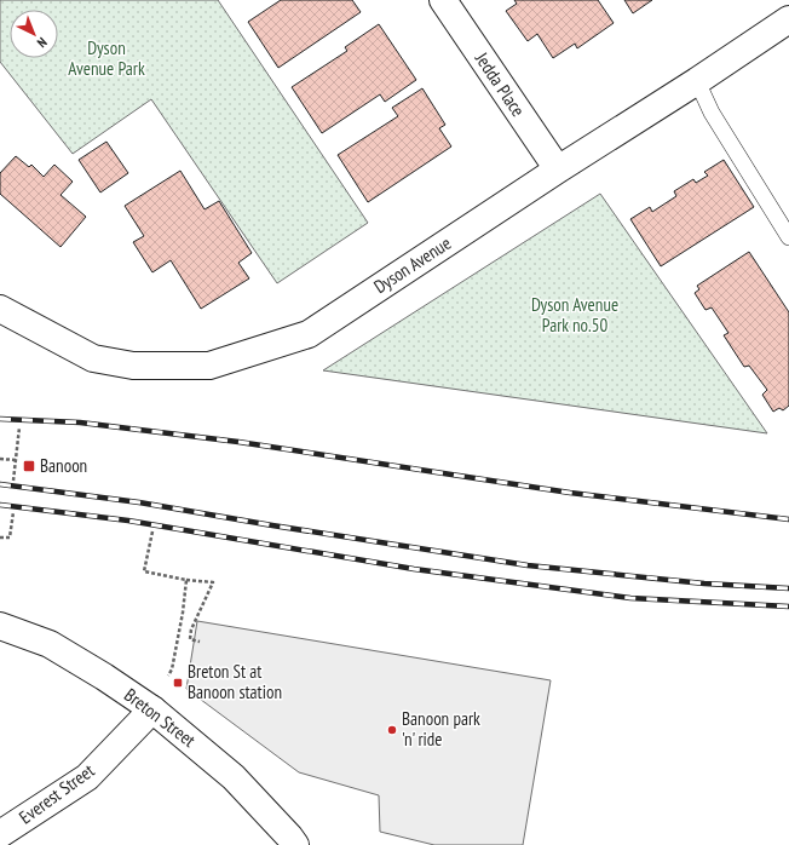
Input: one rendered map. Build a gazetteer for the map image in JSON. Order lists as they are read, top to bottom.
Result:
{
  "streets": {
    "street": [
      "Jedda Place",
      "Dyson Avenue",
      "Breton Street",
      "Everest Street"
    ]
  },
  "crossings": [
    ["Jedda Place", "Dyson Avenue"],
    ["Breton Street", "Everest Street"]
  ],
  "parks": ["Dyson Avenue Park", "Dyson Avenue Park no.50"],
  "places": {
    "transit": ["Banoon", "Breton St at Banoon station"],
    "other": ["Banoon park 'n' ride"]
  },
  "north": "bottom right"
}
